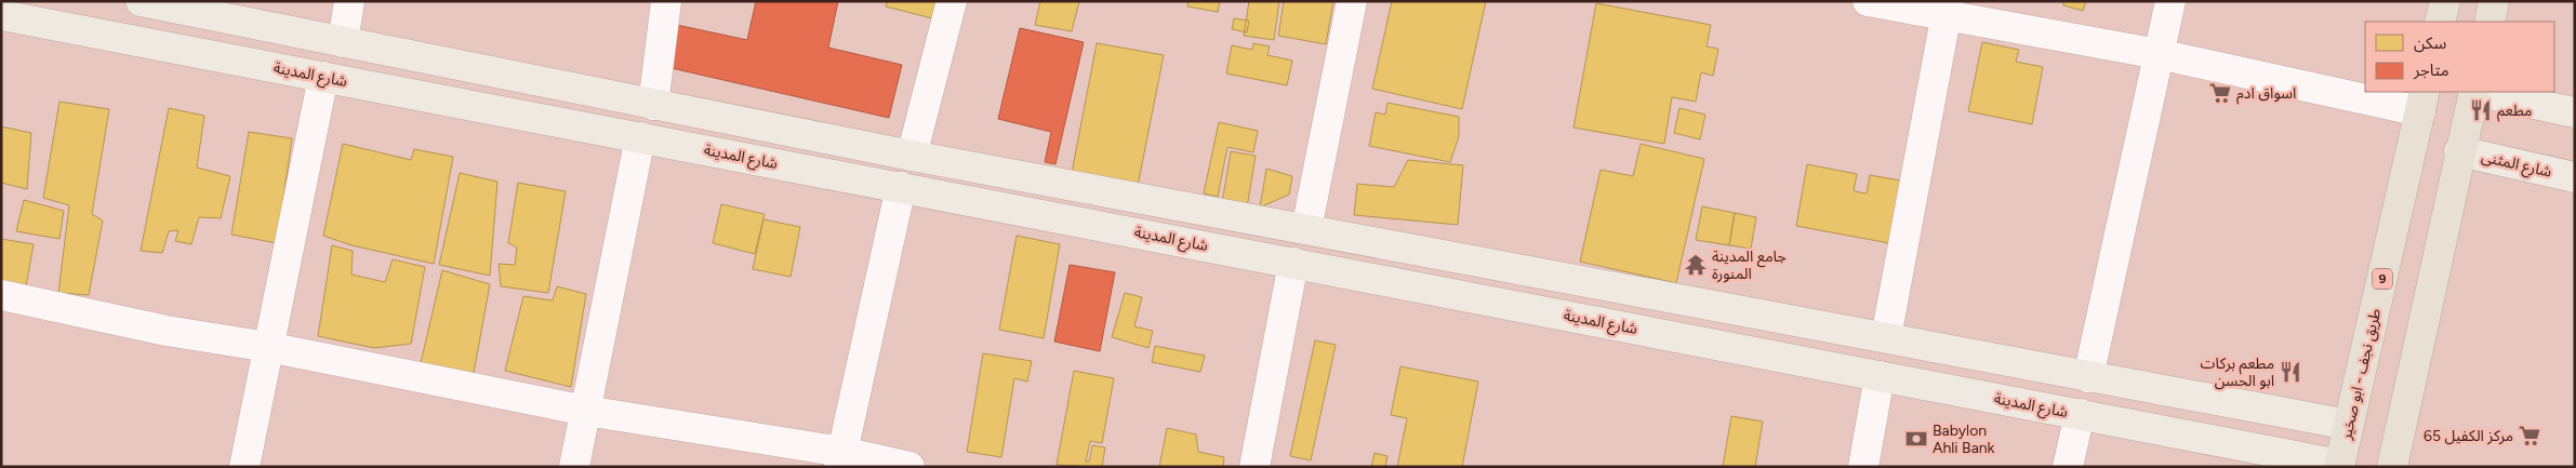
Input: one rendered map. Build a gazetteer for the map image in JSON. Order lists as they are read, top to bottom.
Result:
{
  "streets": {
    "highway": ["9", "طريق نجف - ابو صخير"],
    "main road": ["شارع المدينة", "شارع المثنى"]
  },
  "crossings": [
    ["شارع المدينة", "طريق نجف - ابو صخير"]
  ],
  "places": {
    "supermarket": ["اسواق ادم", "مركز الكفيل 65"],
    "restaurant": ["مطعم", "مطعم بركات ابو الحسن"],
    "temple": ["جامع المدينة المنورة"],
    "bank": ["Babylon Ahli Bank"]
  },
  "legend": ["سكن", "متاجر"]
}
